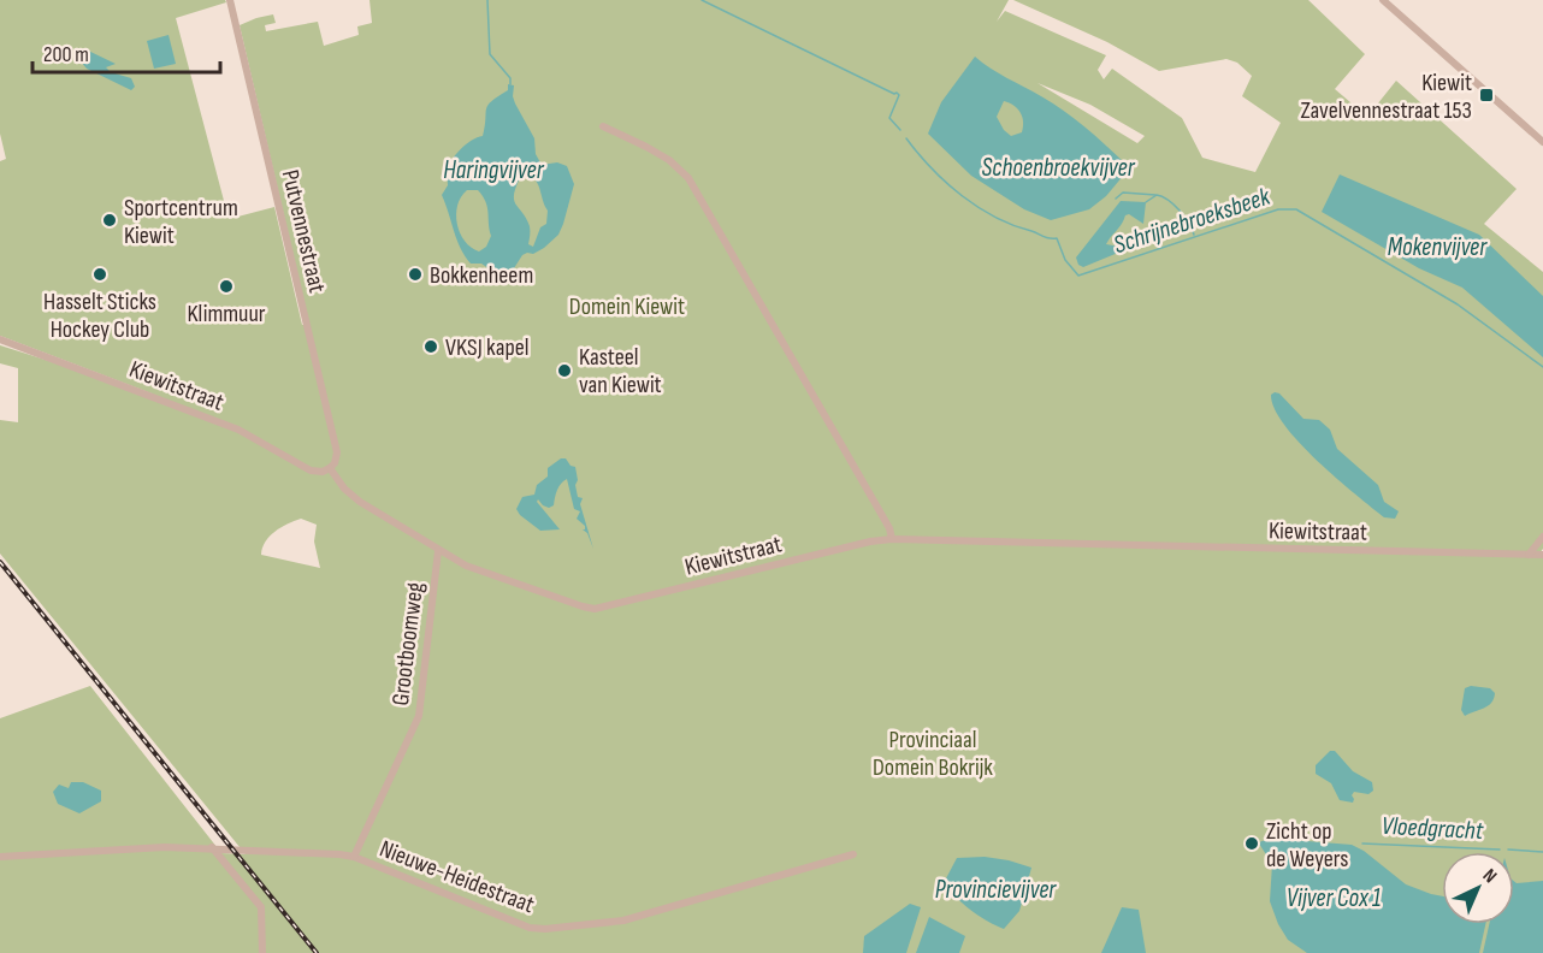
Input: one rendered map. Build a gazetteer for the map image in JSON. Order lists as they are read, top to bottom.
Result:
{
  "streets": {
    "street": [
      "Putvennestraat",
      "Kiewitstraat",
      "Grootboomweg",
      "Nieuwe-Heidestraat"
    ]
  },
  "crossings": [
    ["Putvennestraat", "Kiewitstraat"],
    ["Kiewitstraat", "Grootboomweg"],
    ["Grootboomweg", "Nieuwe-Heidestraat"]
  ],
  "water": [
    "Schoenbroekvijver",
    "Haringvijver",
    "Schrijnebroeksbeek",
    "Mokenvijver",
    "Vloedgracht",
    "Provincievijver",
    "Vijver Cox 1"
  ],
  "parks": ["Domein Kiewit", "Provinciaal Domein Bokrijk"],
  "places": {
    "transit": ["Kiewit Zavelvennestraat 153"],
    "other": [
      "Sportcentrum Kiewit",
      "Hasselt Sticks Hockey Club",
      "Bokkenheem",
      "Klimmuur",
      "VKSJ kapel",
      "Kasteel van Kiewit",
      "Zicht op de Weyers"
    ]
  },
  "scale_bar": "200 m",
  "north": "top right"
}
